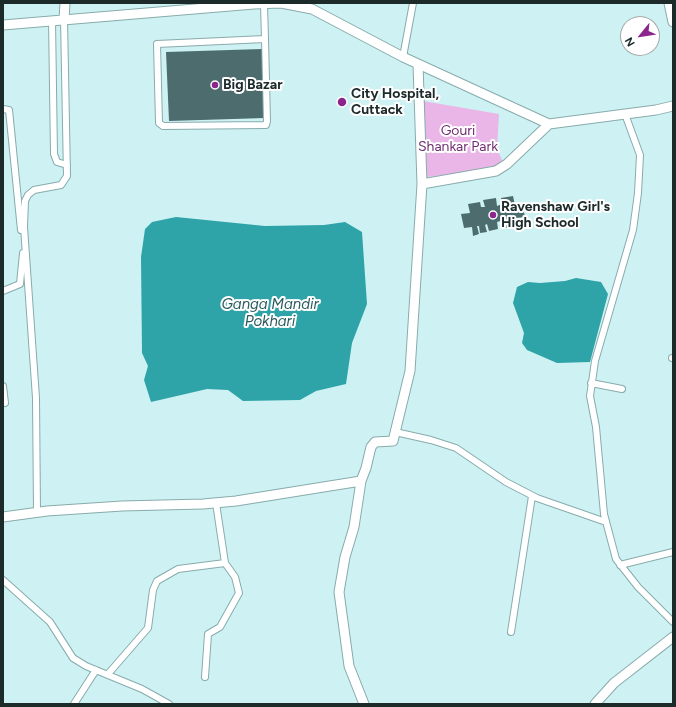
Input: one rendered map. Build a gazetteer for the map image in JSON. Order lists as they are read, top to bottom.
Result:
{
  "water": ["Ganga Mandir Pokhari"],
  "parks": ["Gouri Shankar Park"],
  "places": ["Big Bazar", "City Hospital, Cuttack", "Ravenshaw Girl's High School"],
  "north": "bottom left"
}
